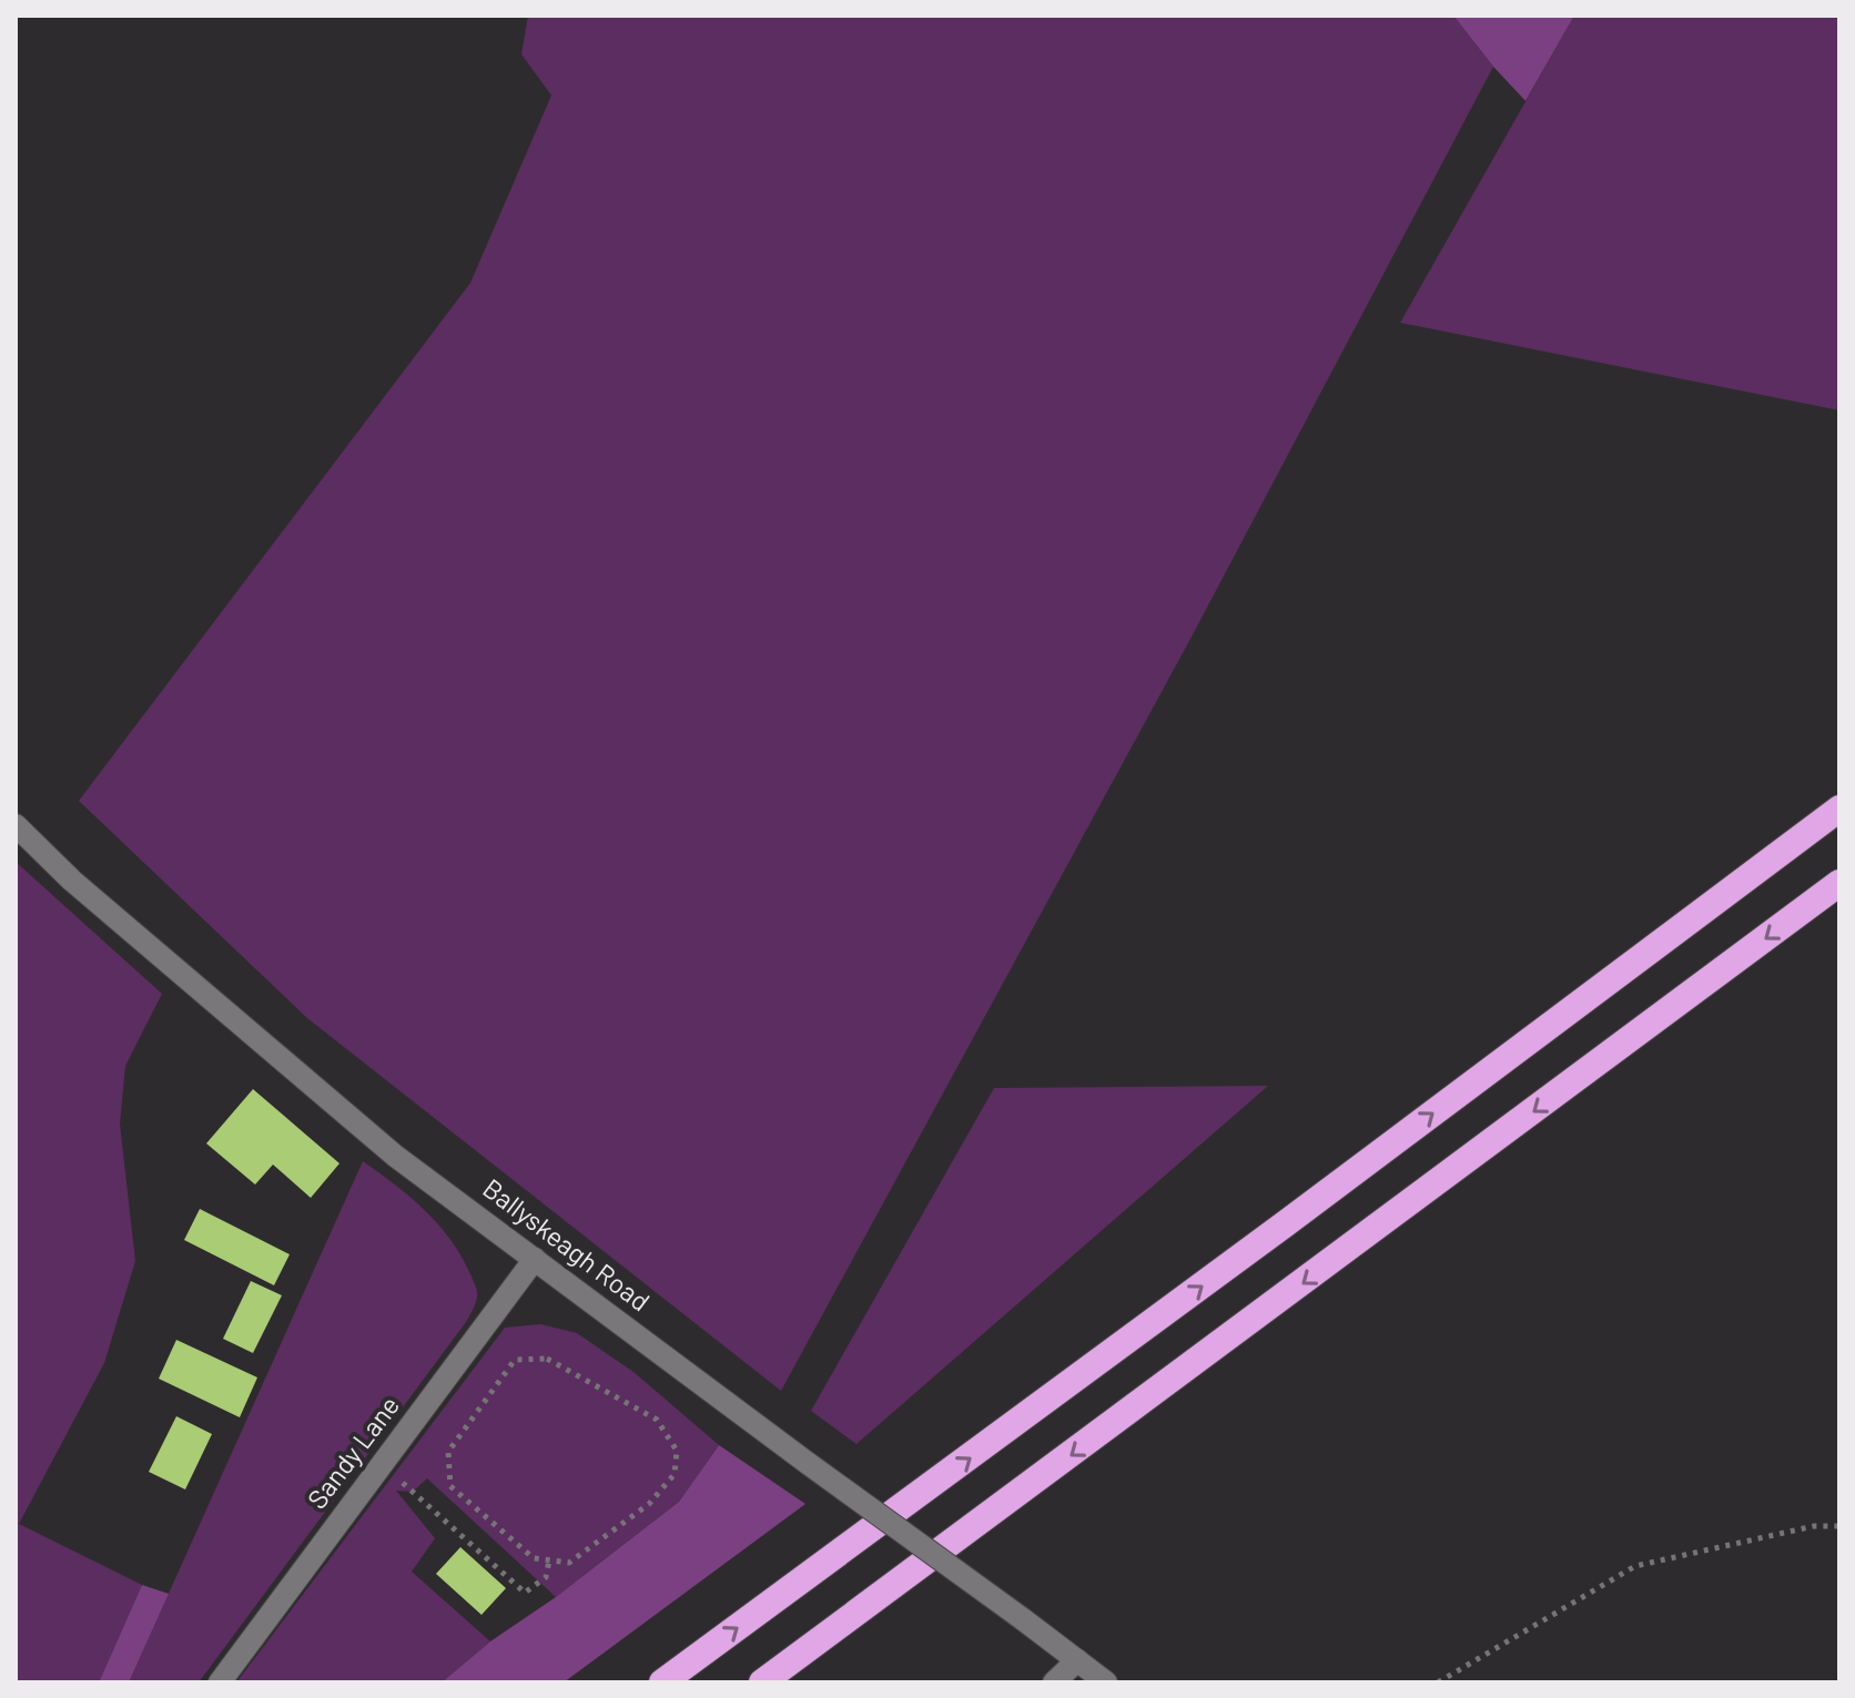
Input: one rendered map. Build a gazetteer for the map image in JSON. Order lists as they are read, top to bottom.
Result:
{
  "streets": {
    "main road": ["Ballyskeagh Road", "Sandy Lane"]
  },
  "crossings": [
    ["Ballyskeagh Road", "Sandy Lane"]
  ]
}
